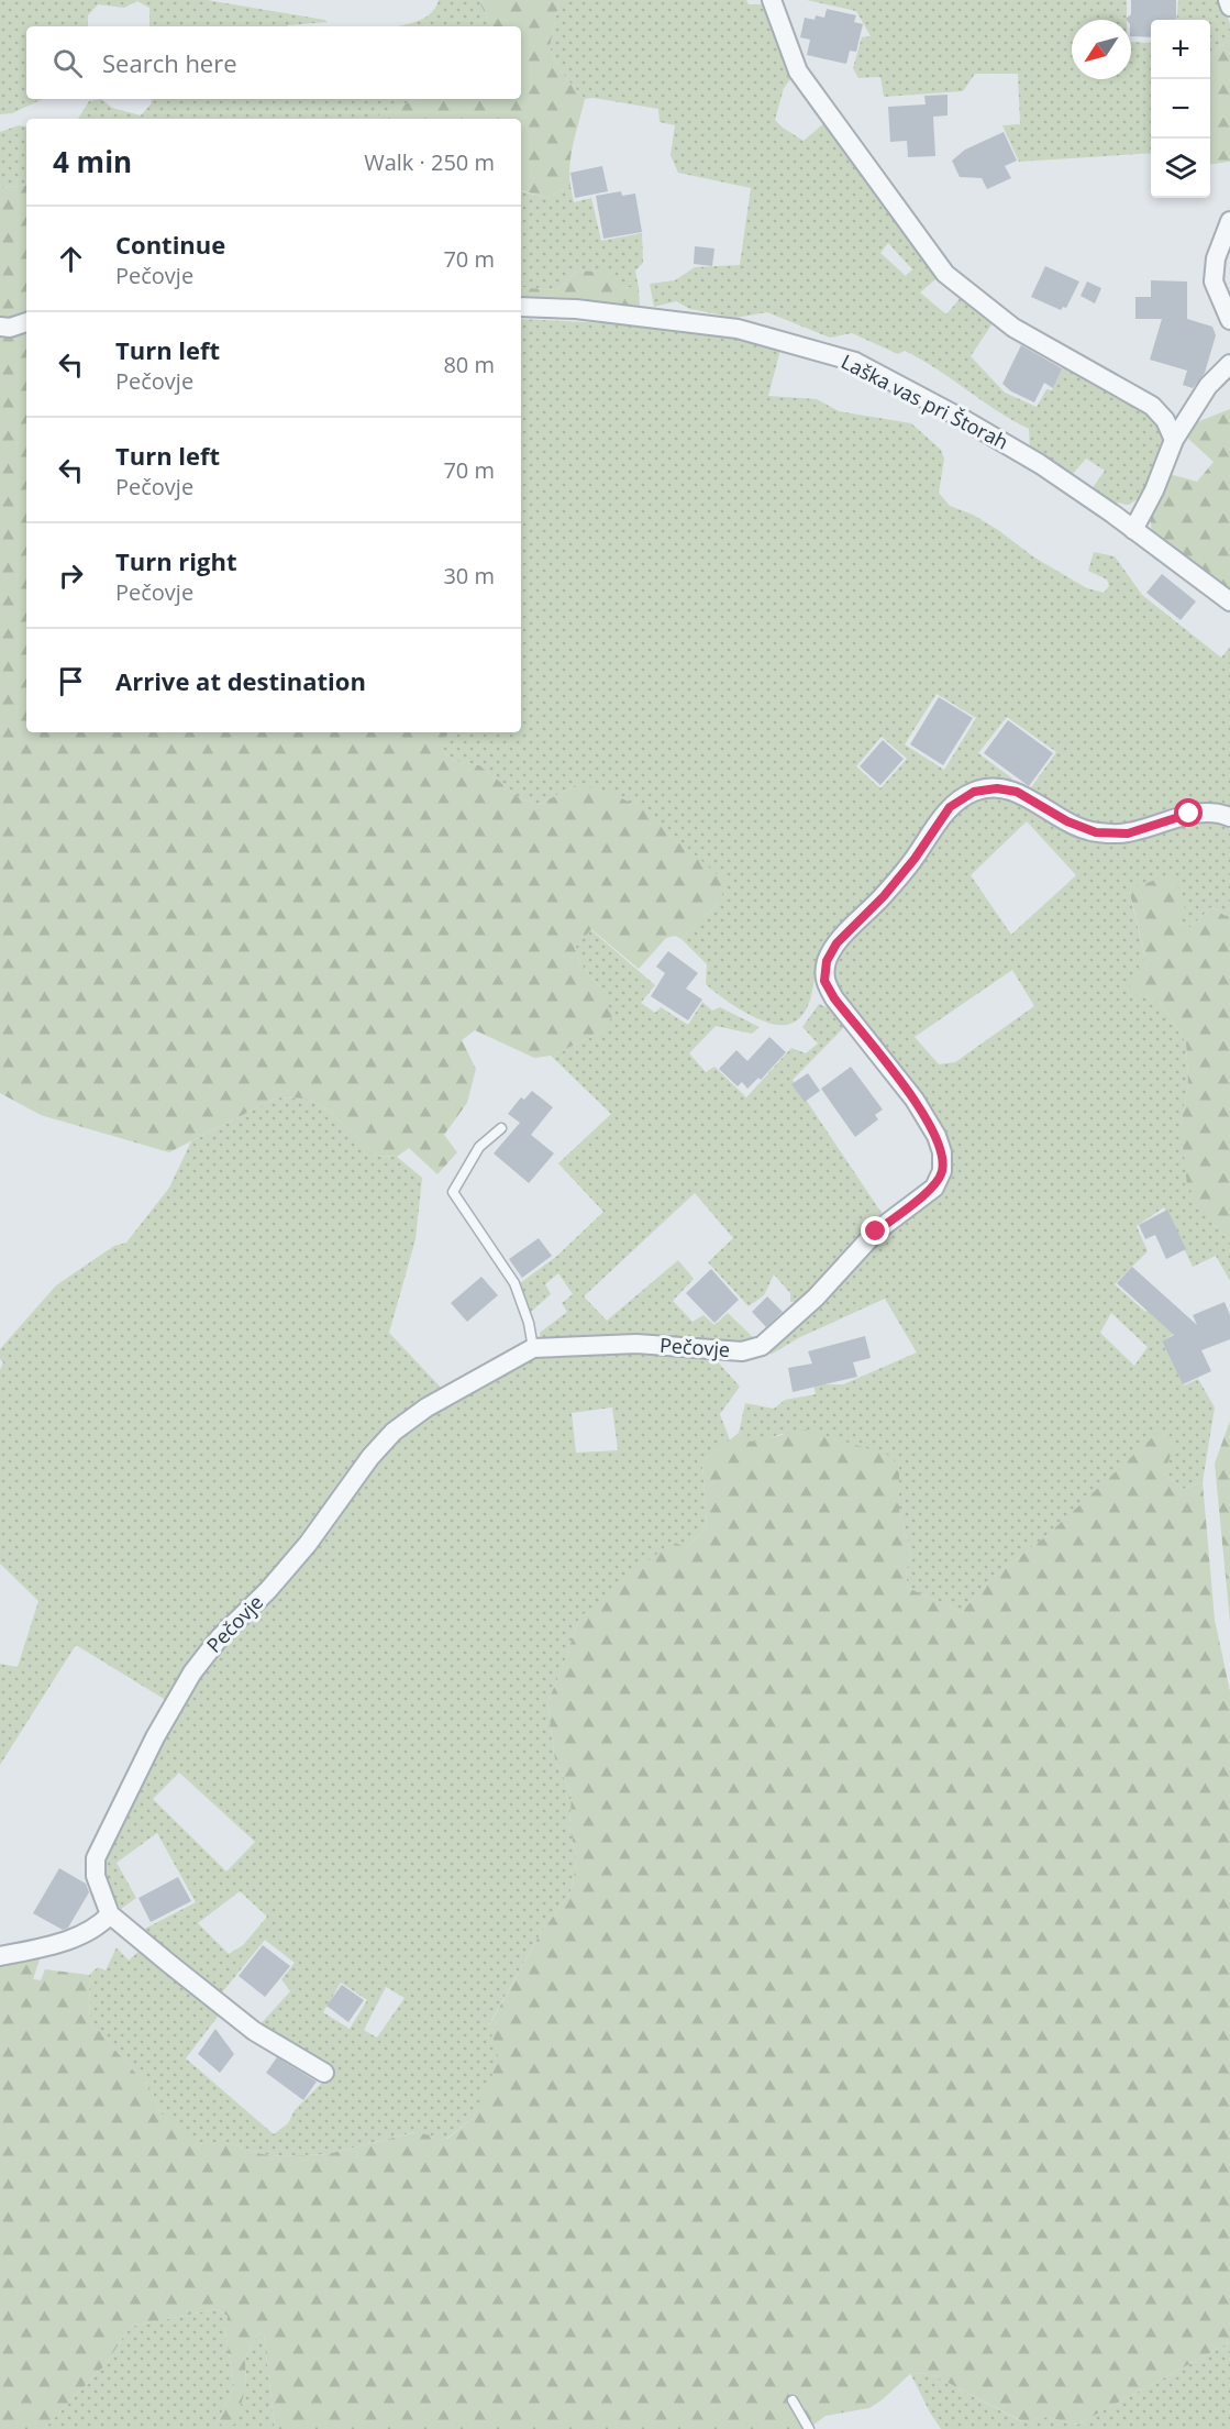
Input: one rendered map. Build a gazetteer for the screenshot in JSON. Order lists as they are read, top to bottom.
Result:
{
  "streets": {
    "street": ["Laška vas pri Štorah", "Pečovje"]
  },
  "north": "bottom left",
  "page": {
    "map_buttons": ["+", "−"],
    "search": "Search here",
    "heading": ["4 min", "Walk · 250 m"],
    "list": [
      ["Continue", "Pečovje", "70 m"],
      ["Turn left", "Pečovje", "80 m"],
      ["Turn left", "Pečovje", "70 m"],
      ["Turn right", "Pečovje", "30 m"],
      "Arrive at destination"
    ]
  }
}
